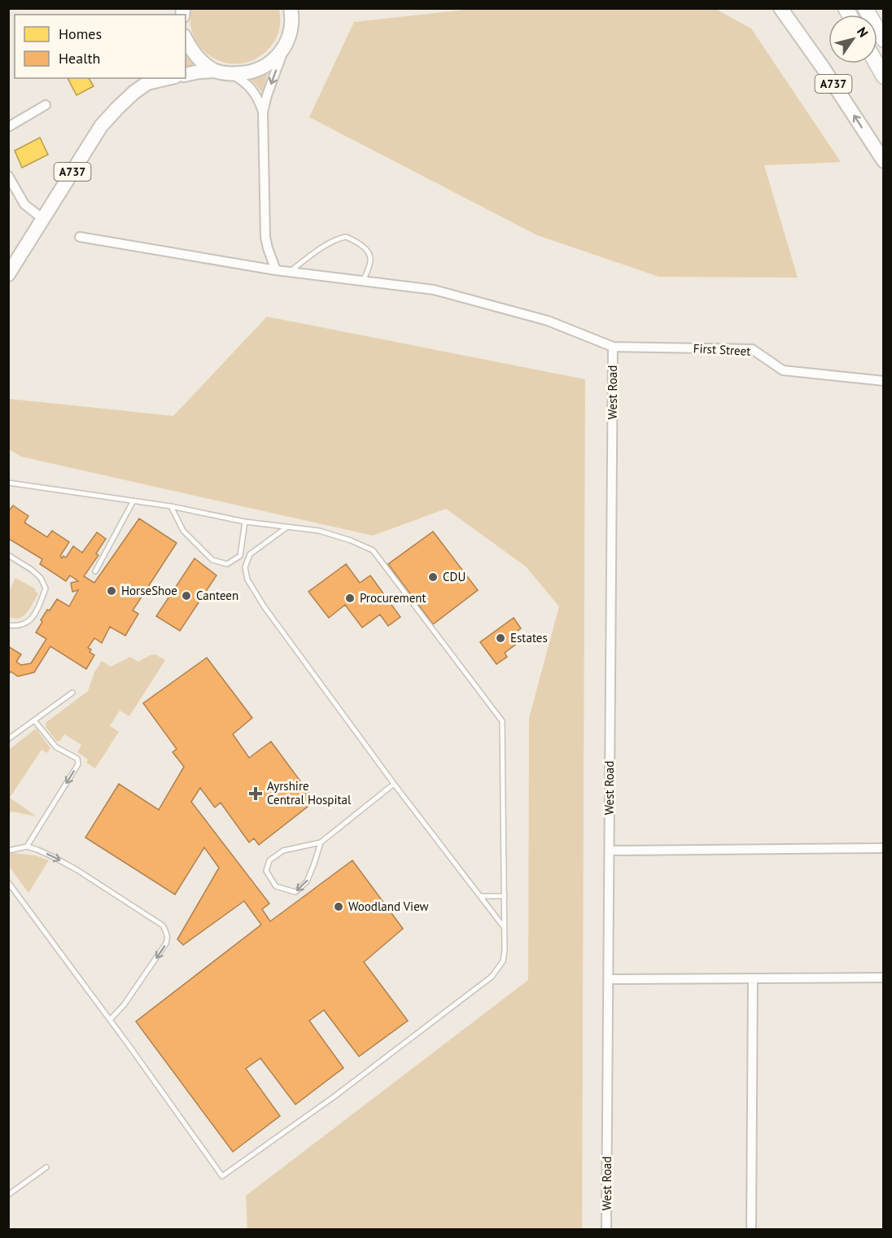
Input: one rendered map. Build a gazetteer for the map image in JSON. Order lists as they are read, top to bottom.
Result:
{
  "streets": {
    "main road": ["A737"],
    "street": ["First Street", "West Road"]
  },
  "crossings": [
    ["First Street", "West Road"]
  ],
  "places": {
    "other": [
      "CDU",
      "HorseShoe",
      "Canteen",
      "Procurement",
      "Estates",
      "Woodland View"
    ],
    "health": ["Ayrshire Central Hospital"]
  },
  "legend": ["Homes", "Health"],
  "north": "top right"
}
